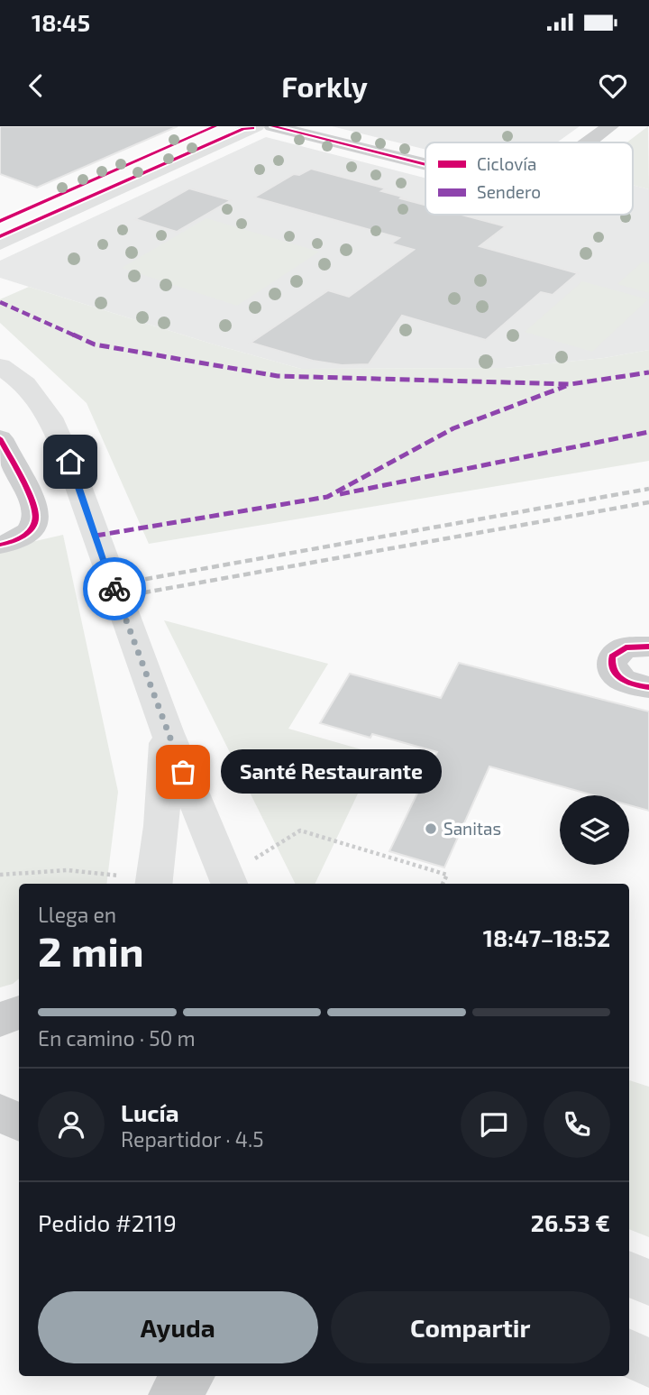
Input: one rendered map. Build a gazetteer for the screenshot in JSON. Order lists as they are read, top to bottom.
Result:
{
  "places": ["Santé Restaurante", "Sanitas"],
  "legend": ["Ciclovía", "Sendero"],
  "page": {
    "status": "18:45",
    "header": "Forkly",
    "bubble": "Santé Restaurante",
    "heading": ["2 min", "Llega en", "18:47–18:52"],
    "panel": [
      "Lucía",
      "Repartidor · 4.5",
      "Pedido #2119",
      "26.53 €"
    ],
    "bar": "En camino · 50 m",
    "buttons": ["Ayuda", "Compartir"]
  }
}
